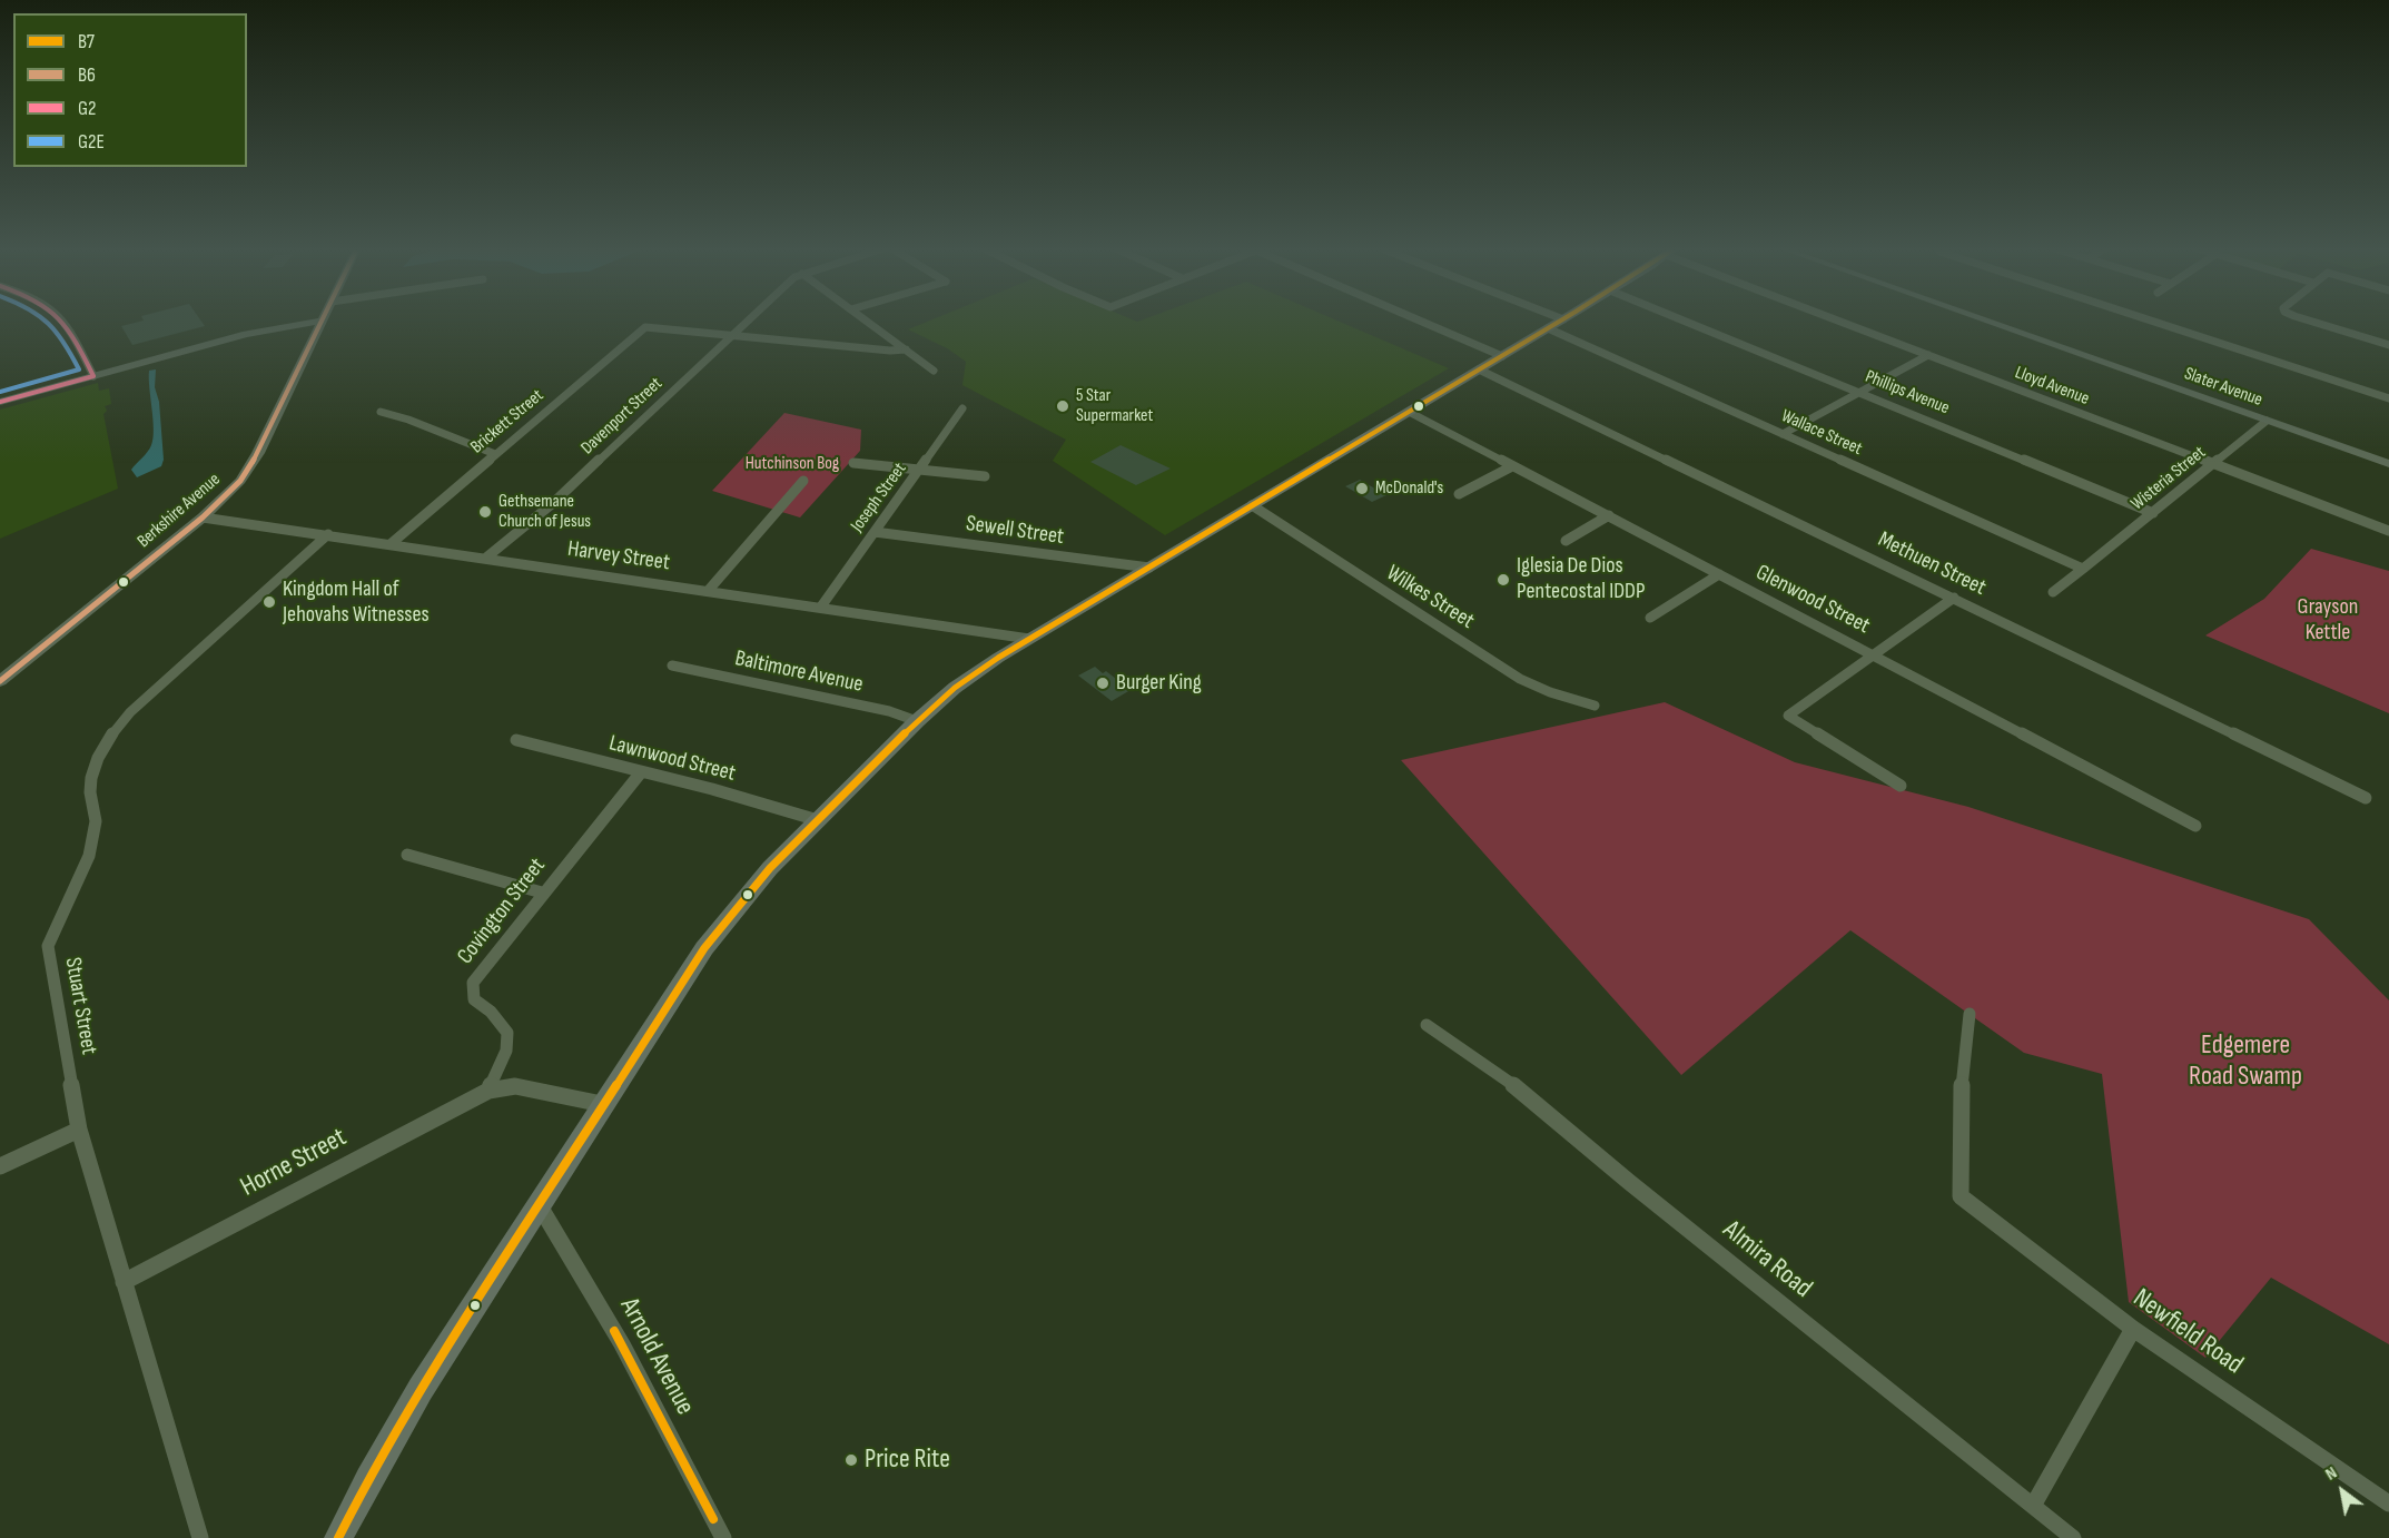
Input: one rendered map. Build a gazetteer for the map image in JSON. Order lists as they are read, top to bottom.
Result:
{
  "streets": {
    "main road": ["Slater Avenue", "Berkshire Avenue"],
    "street": [
      "Lloyd Avenue",
      "Phillips Avenue",
      "Davenport Street",
      "Brickett Street",
      "Wallace Street",
      "Wisteria Street",
      "Joseph Street",
      "Sewell Street",
      "Harvey Street",
      "Methuen Street",
      "Wilkes Street",
      "Glenwood Street",
      "Baltimore Avenue",
      "Lawnwood Street",
      "Covington Street",
      "Stuart Street",
      "Horne Street",
      "Almira Road",
      "Newfield Road",
      "Arnold Avenue"
    ]
  },
  "crossings": [
    ["Lloyd Avenue", "Wisteria Street"],
    ["Slater Avenue", "Wisteria Street"],
    ["Phillips Avenue", "Wisteria Street"],
    ["Davenport Street", "Brickett Street"],
    ["Davenport Street", "Harvey Street"],
    ["Brickett Street", "Harvey Street"],
    ["Wallace Street", "Wisteria Street"],
    ["Joseph Street", "Sewell Street"],
    ["Joseph Street", "Harvey Street"],
    ["Berkshire Avenue", "Harvey Street"],
    ["Harvey Street", "Stuart Street"],
    ["Lawnwood Street", "Covington Street"],
    ["Covington Street", "Horne Street"],
    ["Stuart Street", "Horne Street"]
  ],
  "parks": ["Hutchinson Bog", "Grayson Kettle", "Edgemere Road Swamp"],
  "places": [
    "5 Star Supermarket",
    "McDonald's",
    "Gethsemane Church of Jesus",
    "Iglesia De Dios Pentecostal IDDP",
    "Kingdom Hall of Jehovahs Witnesses",
    "Burger King",
    "Price Rite"
  ],
  "lines": [
    "transit line B7",
    "transit line B6",
    "transit line G2",
    "transit line G2E"
  ],
  "legend": [
    "B7",
    "B6",
    "G2",
    "G2E"
  ],
  "north": "top left"
}
